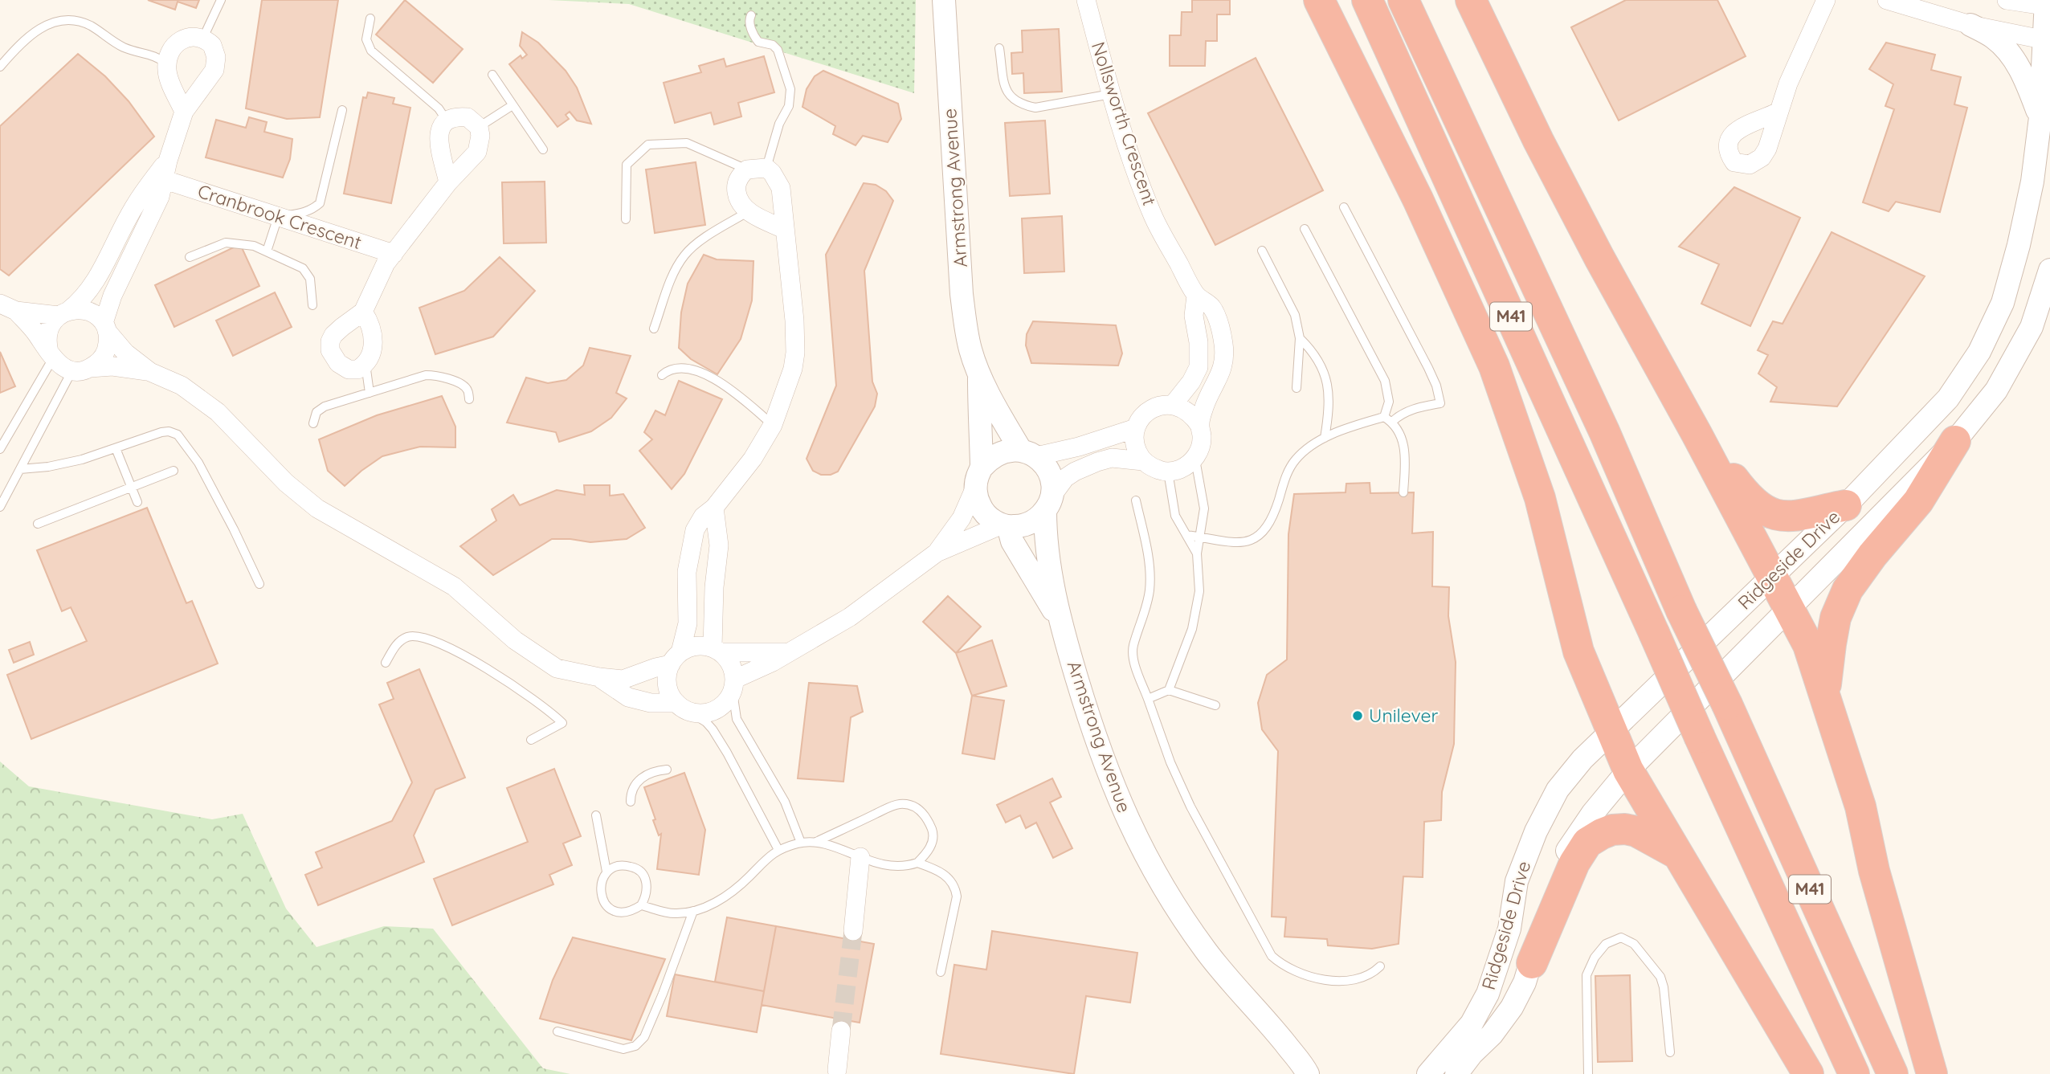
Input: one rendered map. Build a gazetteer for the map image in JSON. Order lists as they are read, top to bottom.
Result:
{
  "streets": {
    "highway": ["M41"],
    "street": [
      "Nollsworth Crescent",
      "Armstrong Avenue",
      "Cranbrook Crescent",
      "Ridgeside Drive"
    ]
  },
  "places": ["Unilever"]
}
